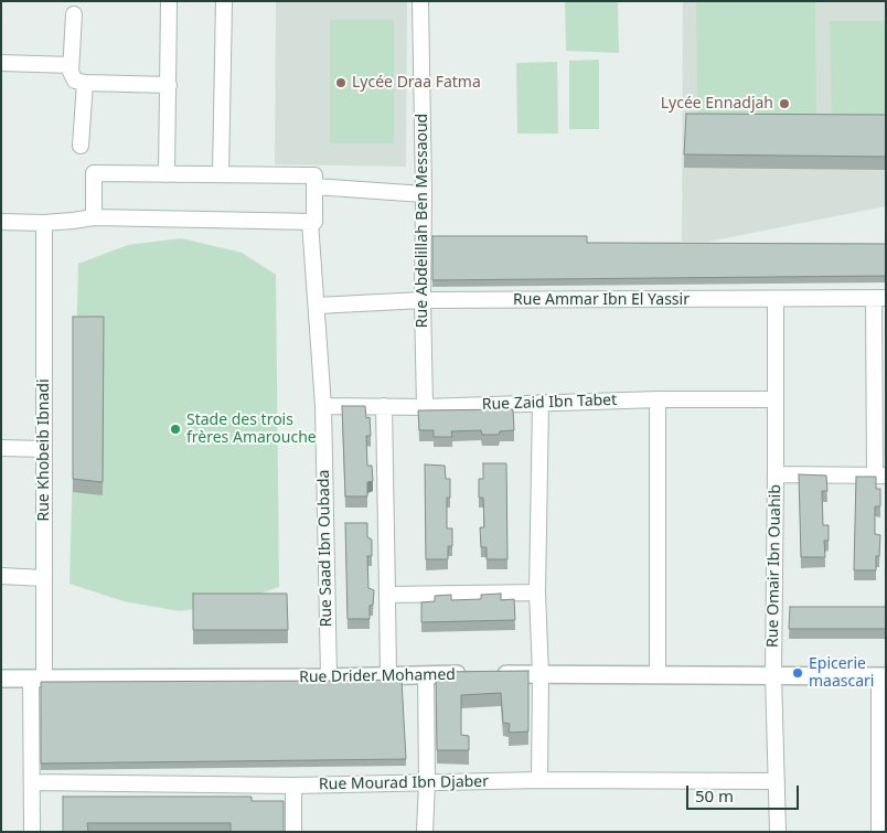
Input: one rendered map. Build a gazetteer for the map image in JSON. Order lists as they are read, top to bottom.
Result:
{
  "streets": {
    "street": [
      "Rue Abdelillah Ben Messaoud",
      "Rue Ammar Ibn El Yassir",
      "Rue Zaid Ibn Tabet",
      "Rue Khobeib Ibnadi",
      "Rue Saad Ibn Oubada",
      "Rue Omair Ibn Ouahib",
      "Rue Drider Mohamed",
      "Rue Mourad Ibn Djaber"
    ]
  },
  "crossings": [
    ["Rue Abdelillah Ben Messaoud", "Rue Ammar Ibn El Yassir"],
    ["Rue Abdelillah Ben Messaoud", "Rue Zaid Ibn Tabet"],
    ["Rue Ammar Ibn El Yassir", "Rue Saad Ibn Oubada"],
    ["Rue Ammar Ibn El Yassir", "Rue Omair Ibn Ouahib"],
    ["Rue Zaid Ibn Tabet", "Rue Saad Ibn Oubada"],
    ["Rue Zaid Ibn Tabet", "Rue Omair Ibn Ouahib"],
    ["Rue Khobeib Ibnadi", "Rue Drider Mohamed"],
    ["Rue Khobeib Ibnadi", "Rue Mourad Ibn Djaber"],
    ["Rue Saad Ibn Oubada", "Rue Drider Mohamed"],
    ["Rue Omair Ibn Ouahib", "Rue Mourad Ibn Djaber"]
  ],
  "places": [
    "Lycée Draa Fatma",
    "Lycée Ennadjah",
    "Stade des trois frères Amarouche",
    "Epicerie maascari"
  ],
  "scale_bar": "50 m"
}
